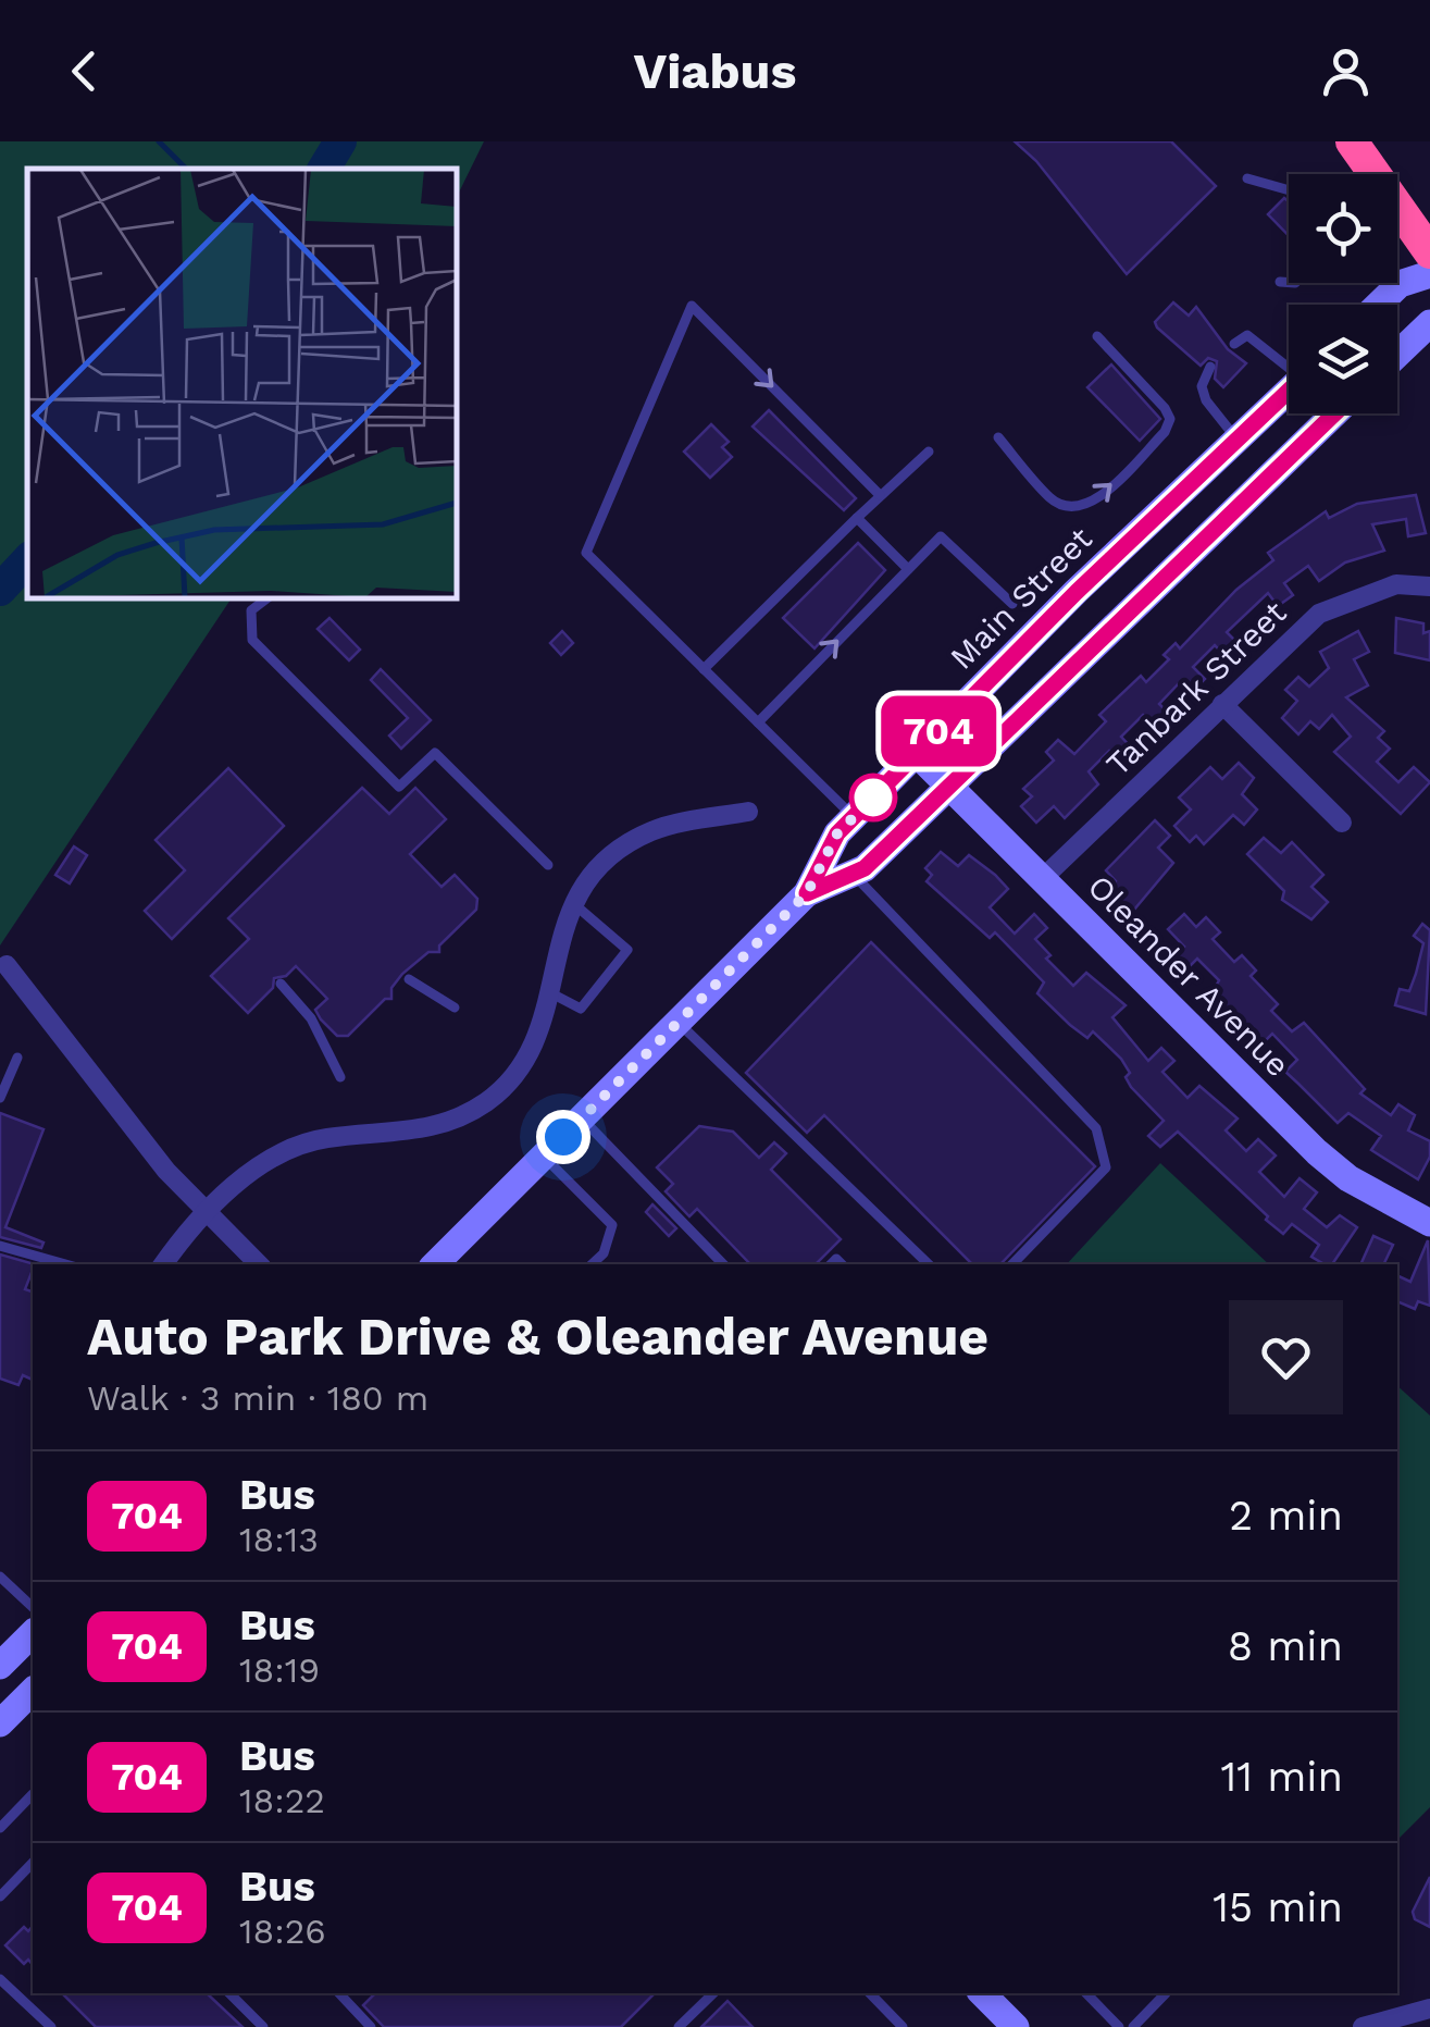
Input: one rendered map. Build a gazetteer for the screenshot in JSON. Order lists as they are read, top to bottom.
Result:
{
  "streets": {
    "main road": ["Main Street", "Oleander Avenue"],
    "street": ["Tanbark Street"]
  },
  "crossings": [
    ["Main Street", "Oleander Avenue"],
    ["Tanbark Street", "Oleander Avenue"]
  ],
  "lines": ["bus line 704"],
  "page": {
    "header": "Viabus",
    "on_map": "704",
    "heading": ["Auto Park Drive & Oleander Avenue", "Walk · 3 min · 180 m"],
    "list": [
      {
        "mark": "704",
        "name": "Bus",
        "note": "18:13",
        "value": "2 min"
      },
      {
        "mark": "704",
        "name": "Bus",
        "note": "18:19",
        "value": "8 min"
      },
      {
        "mark": "704",
        "name": "Bus",
        "note": "18:22",
        "value": "11 min"
      },
      {
        "mark": "704",
        "name": "Bus",
        "note": "18:26",
        "value": "15 min"
      }
    ]
  }
}
